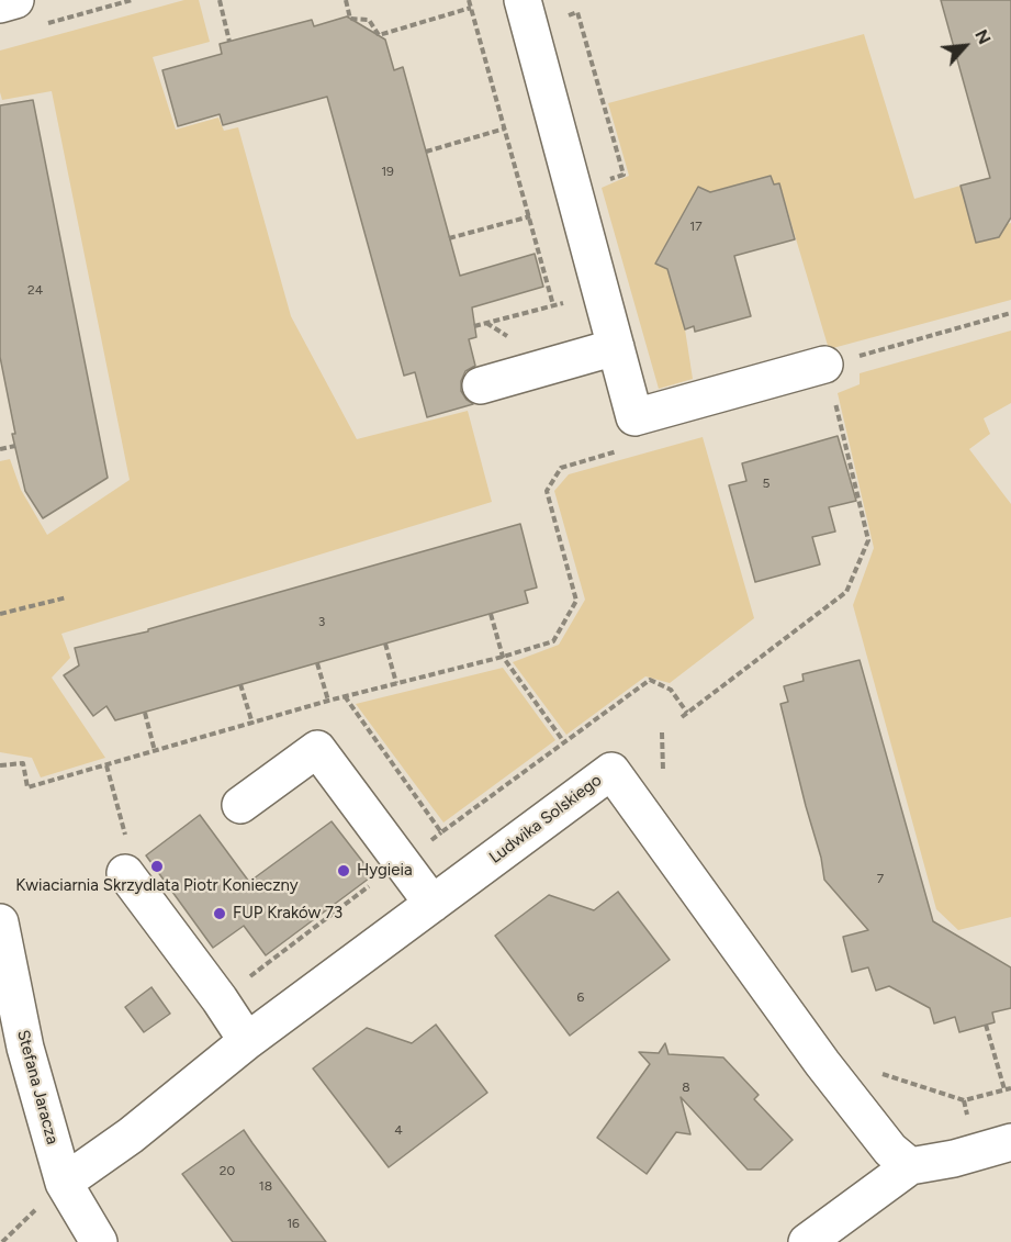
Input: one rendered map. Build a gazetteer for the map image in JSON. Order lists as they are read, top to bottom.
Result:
{
  "streets": {
    "street": ["Ludwika Solskiego", "Stefana Jaracza"]
  },
  "crossings": [
    ["Ludwika Solskiego", "Stefana Jaracza"]
  ],
  "places": ["Kwiaciarnia Skrzydlata Piotr Konieczny", "Hygieia", "FUP Kraków 73"],
  "house_numbers": [
    "19",
    "17",
    "24",
    "5",
    "3",
    "7",
    "6",
    "8",
    "4",
    "20",
    "18",
    "16"
  ],
  "north": "top right"
}
